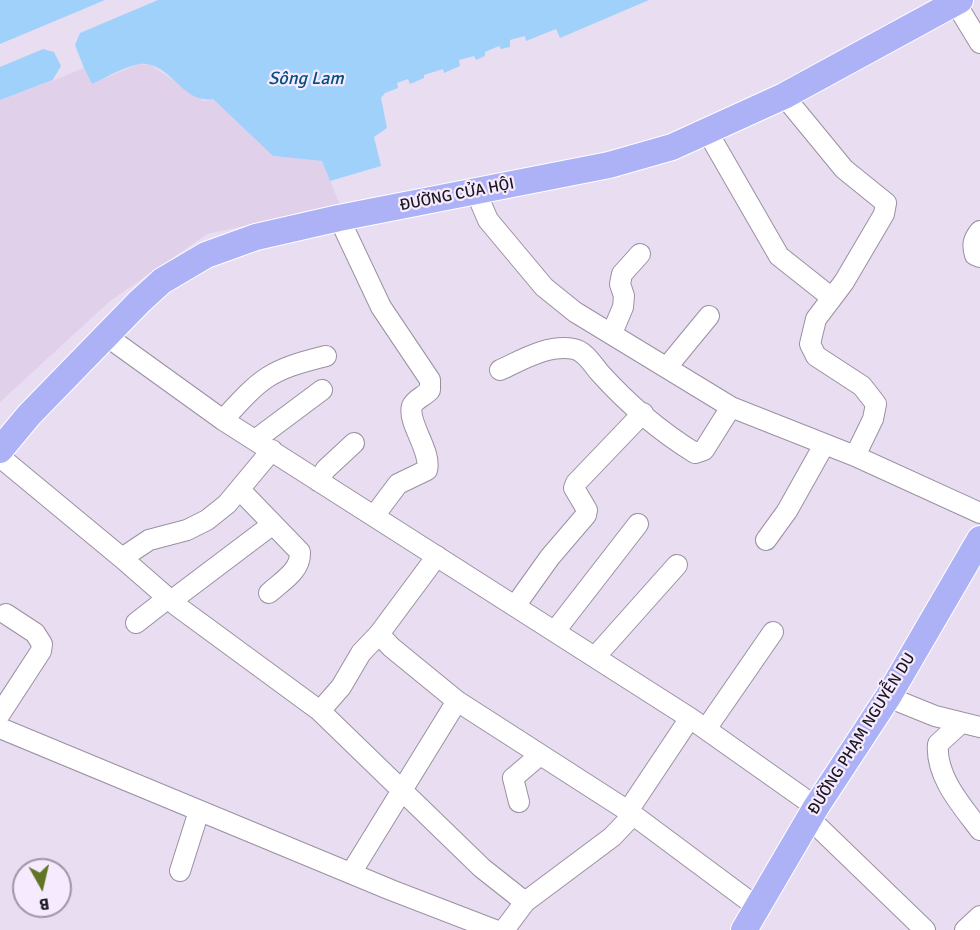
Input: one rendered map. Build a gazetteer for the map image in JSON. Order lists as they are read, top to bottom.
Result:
{
  "streets": {
    "main road": ["ĐƯỜNG CỬA HỘI", "ĐƯỜNG PHẠM NGUYỄN DU"]
  },
  "water": ["Sông Lam"],
  "north": "bottom"
}
